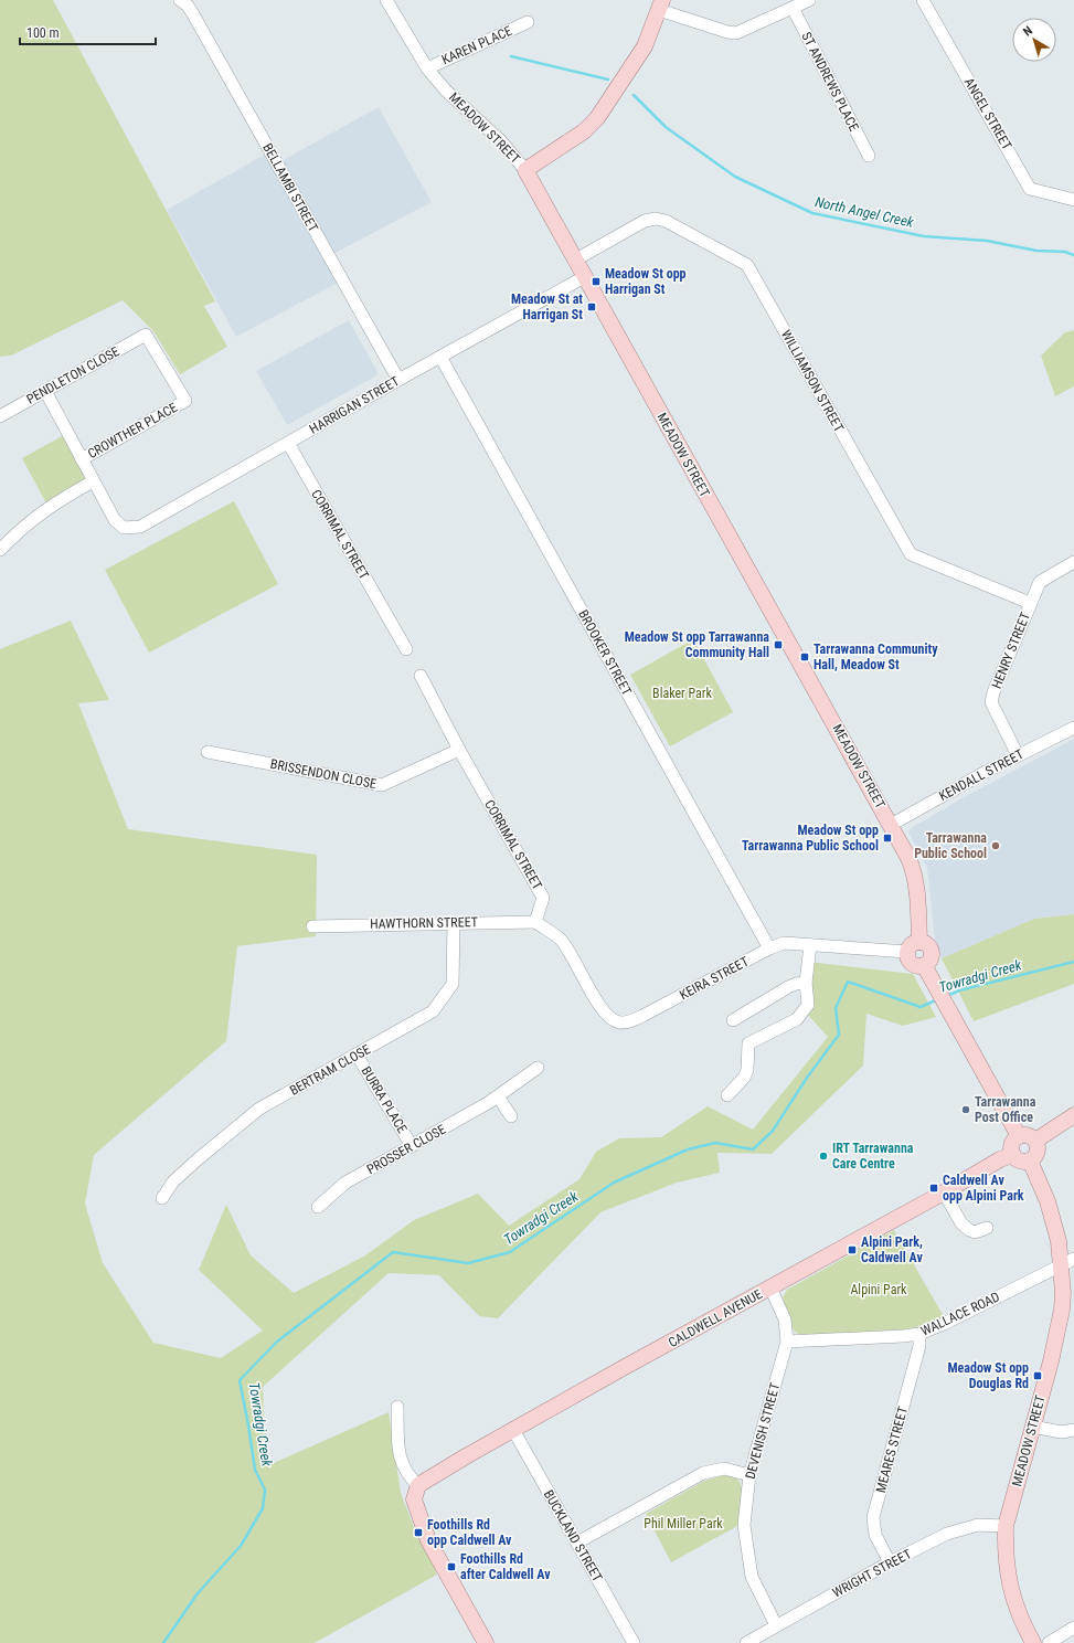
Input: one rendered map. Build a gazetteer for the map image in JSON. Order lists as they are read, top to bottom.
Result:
{
  "streets": {
    "main road": ["MEADOW STREET", "CALDWELL AVENUE"],
    "street": [
      "KAREN PLACE",
      "ST ANDREWS PLACE",
      "ANGEL STREET",
      "BELLAMBI STREET",
      "PENDLETON CLOSE",
      "WILLIAMSON STREET",
      "HARRIGAN STREET",
      "CROWTHER PLACE",
      "CORRIMAL STREET",
      "HENRY STREET",
      "BROOKER STREET",
      "BRISSENDON CLOSE",
      "KENDALL STREET",
      "HAWTHORN STREET",
      "KEIRA STREET",
      "BERTRAM CLOSE",
      "BURRA PLACE",
      "PROSSER CLOSE",
      "WALLACE ROAD",
      "DEVENISH STREET",
      "MEARES STREET",
      "BUCKLAND STREET",
      "WRIGHT STREET"
    ]
  },
  "crossings": [
    ["KAREN PLACE", "MEADOW STREET"],
    ["MEADOW STREET", "WILLIAMSON STREET"],
    ["MEADOW STREET", "HARRIGAN STREET"],
    ["MEADOW STREET", "KENDALL STREET"],
    ["MEADOW STREET", "KEIRA STREET"],
    ["MEADOW STREET", "WALLACE ROAD"],
    ["MEADOW STREET", "CALDWELL AVENUE"],
    ["MEADOW STREET", "WRIGHT STREET"],
    ["BELLAMBI STREET", "HARRIGAN STREET"],
    ["PENDLETON CLOSE", "CROWTHER PLACE"],
    ["WILLIAMSON STREET", "HENRY STREET"],
    ["HARRIGAN STREET", "CORRIMAL STREET"],
    ["HARRIGAN STREET", "BROOKER STREET"],
    ["CORRIMAL STREET", "BRISSENDON CLOSE"],
    ["CORRIMAL STREET", "HAWTHORN STREET"],
    ["CORRIMAL STREET", "KEIRA STREET"],
    ["HENRY STREET", "KENDALL STREET"],
    ["BROOKER STREET", "KEIRA STREET"],
    ["HAWTHORN STREET", "KEIRA STREET"],
    ["HAWTHORN STREET", "BERTRAM CLOSE"],
    ["BERTRAM CLOSE", "BURRA PLACE"],
    ["BURRA PLACE", "PROSSER CLOSE"],
    ["WALLACE ROAD", "DEVENISH STREET"],
    ["WALLACE ROAD", "MEARES STREET"],
    ["CALDWELL AVENUE", "DEVENISH STREET"],
    ["CALDWELL AVENUE", "BUCKLAND STREET"],
    ["DEVENISH STREET", "WRIGHT STREET"],
    ["MEARES STREET", "WRIGHT STREET"]
  ],
  "water": ["North Angel Creek", "Towradgi Creek"],
  "parks": ["Blaker Park", "Alpini Park", "Phil Miller Park"],
  "places": {
    "transit": [
      "Meadow St opp Harrigan St",
      "Meadow St at Harrigan St",
      "Meadow St opp Tarrawanna Community Hall",
      "Tarrawanna Community Hall, Meadow St",
      "Meadow St opp Tarrawanna Public School",
      "Caldwell Av opp Alpini Park",
      "Alpini Park, Caldwell Av",
      "Meadow St opp Douglas Rd",
      "Foothills Rd opp Caldwell Av",
      "Foothills Rd after Caldwell Av"
    ],
    "other": ["Tarrawanna Public School", "Tarrawanna Post Office", "IRT Tarrawanna Care Centre"]
  },
  "scale_bar": "100 m",
  "north": "top left"
}
